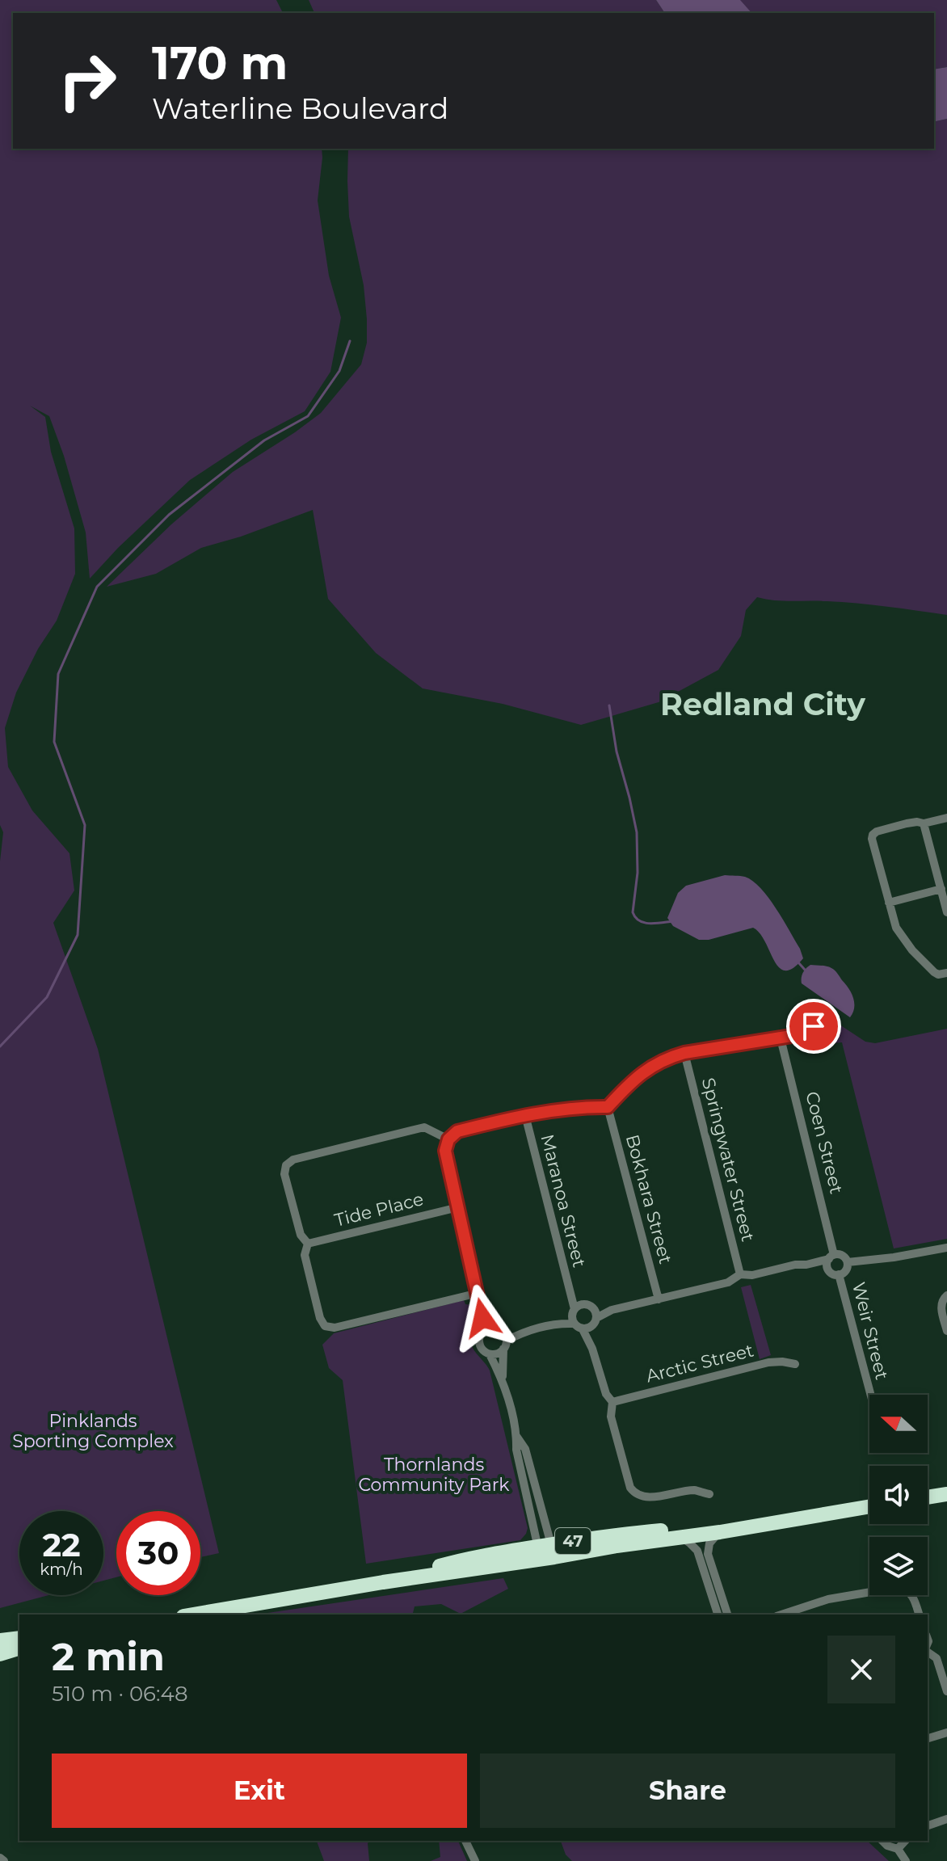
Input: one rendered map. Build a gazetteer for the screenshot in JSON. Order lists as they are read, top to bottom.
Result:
{
  "streets": {
    "highway": ["47"],
    "street": [
      "Coen Street",
      "Springwater Street",
      "Bokhara Street",
      "Maranoa Street",
      "Tide Place",
      "Weir Street",
      "Arctic Street"
    ]
  },
  "crossings": [
    ["Coen Street", "Weir Street"]
  ],
  "districts": ["Redland City"],
  "parks": ["Pinklands Sporting Complex", "Thornlands Community Park"],
  "north": "left",
  "page": {
    "turn": ["170 m", "Waterline Boulevard"],
    "speed": "22 km/h",
    "limit": "30",
    "heading": ["2 min", "510 m · 06:48"],
    "buttons": ["Exit", "Share"]
  }
}
